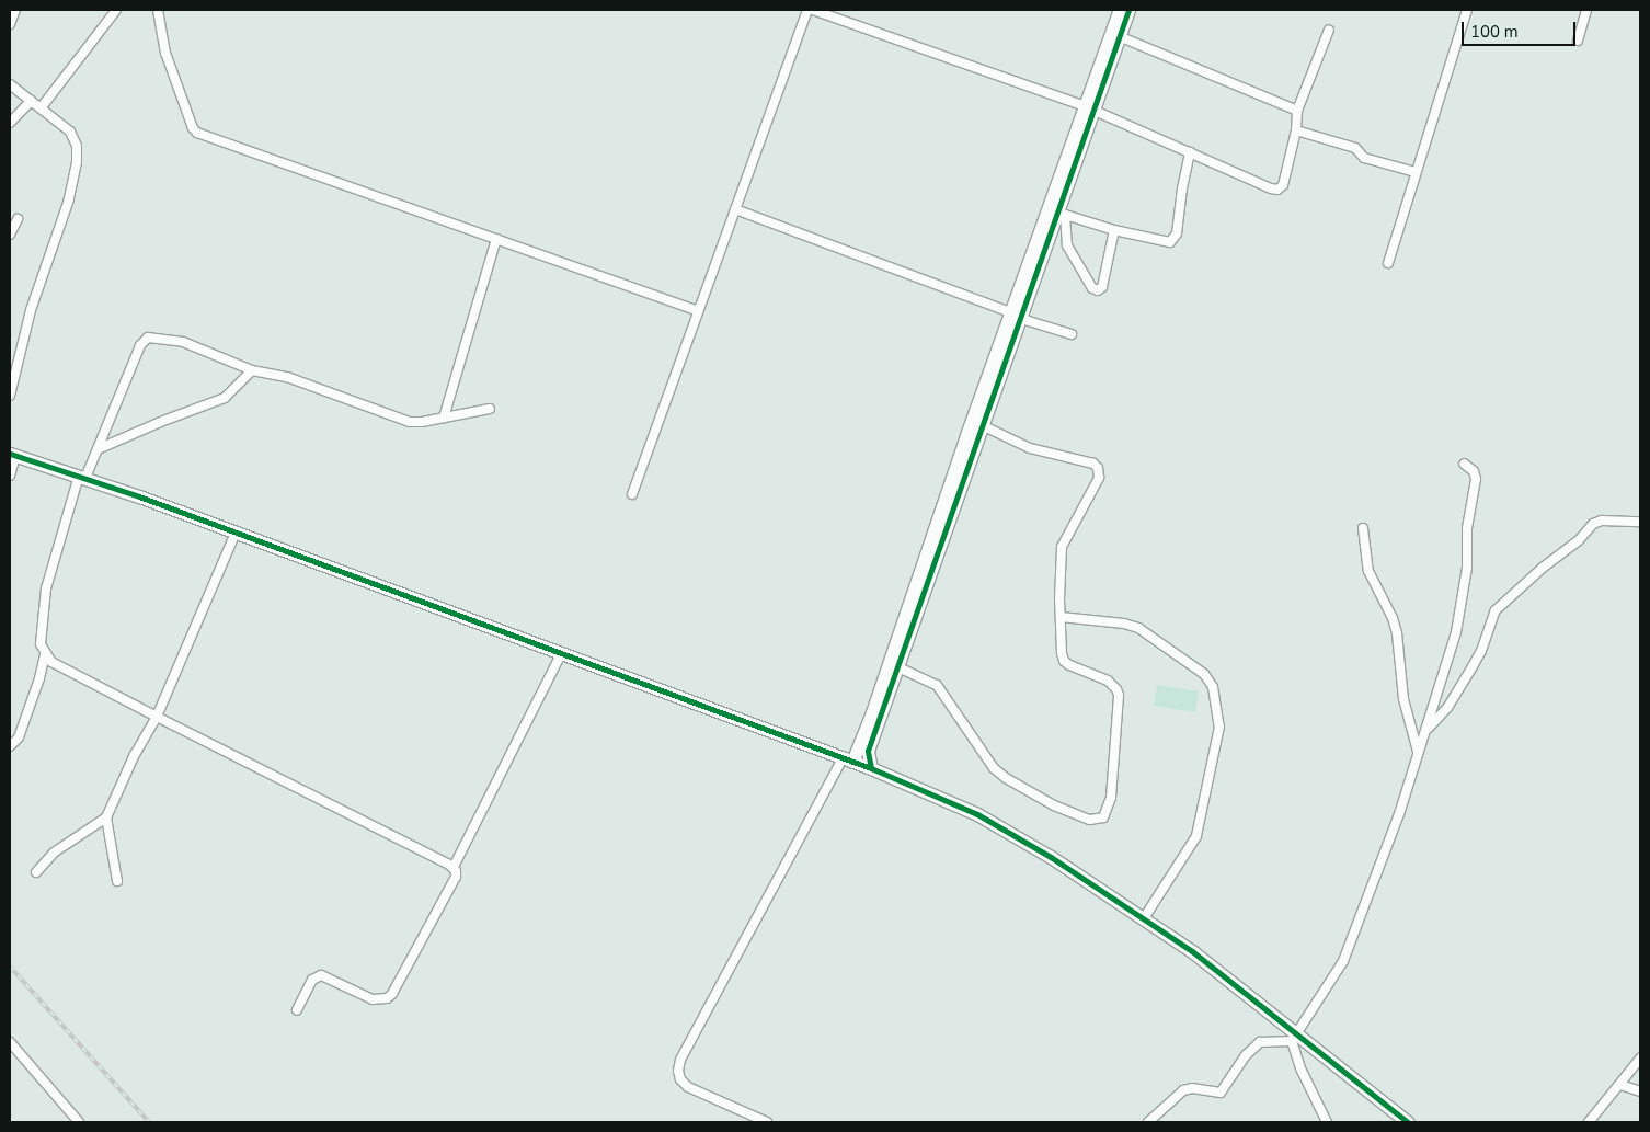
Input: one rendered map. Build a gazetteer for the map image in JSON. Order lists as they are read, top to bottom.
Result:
{
  "scale_bar": "100 m"
}
